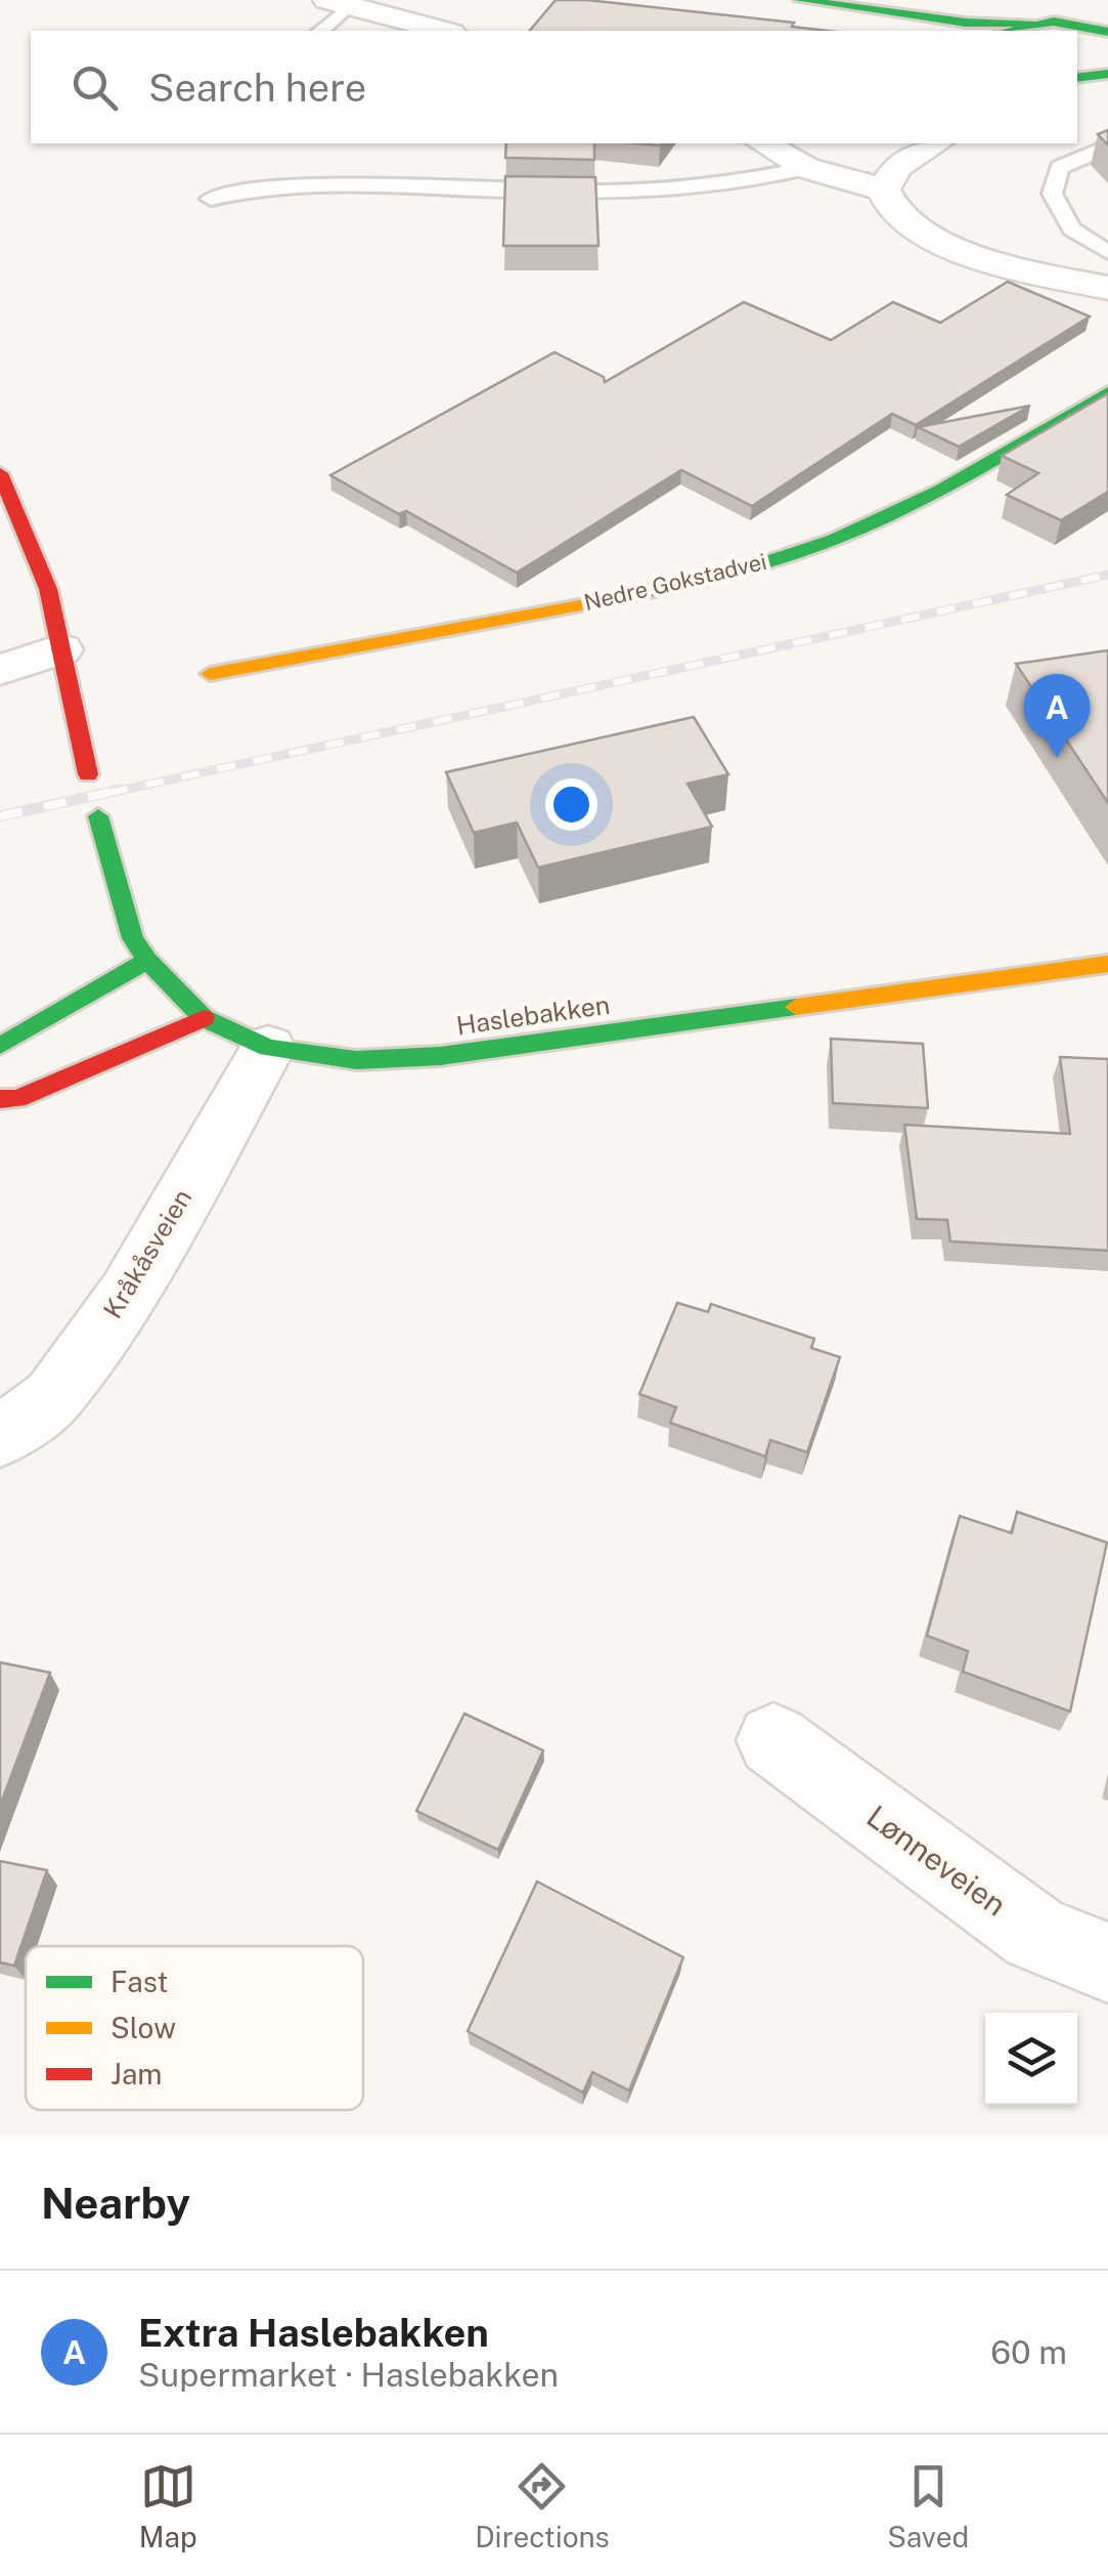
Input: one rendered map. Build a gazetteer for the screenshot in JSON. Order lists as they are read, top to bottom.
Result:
{
  "streets": {
    "main road": ["Nedre Gokstadvei", "Haslebakken"],
    "street": ["Kråkåsveien", "Lønneveien"]
  },
  "crossings": [
    ["Haslebakken", "Kråkåsveien"]
  ],
  "legend": ["Fast", "Slow", "Jam"],
  "page": {
    "search": "Search here",
    "pins": "A",
    "heading": "Nearby",
    "list": [
      {
        "mark": "A",
        "name": "Extra Haslebakken",
        "note": "Supermarket · Haslebakken",
        "value": "60 m"
      }
    ],
    "nav": ["Map", "Directions", "Saved"]
  }
}
